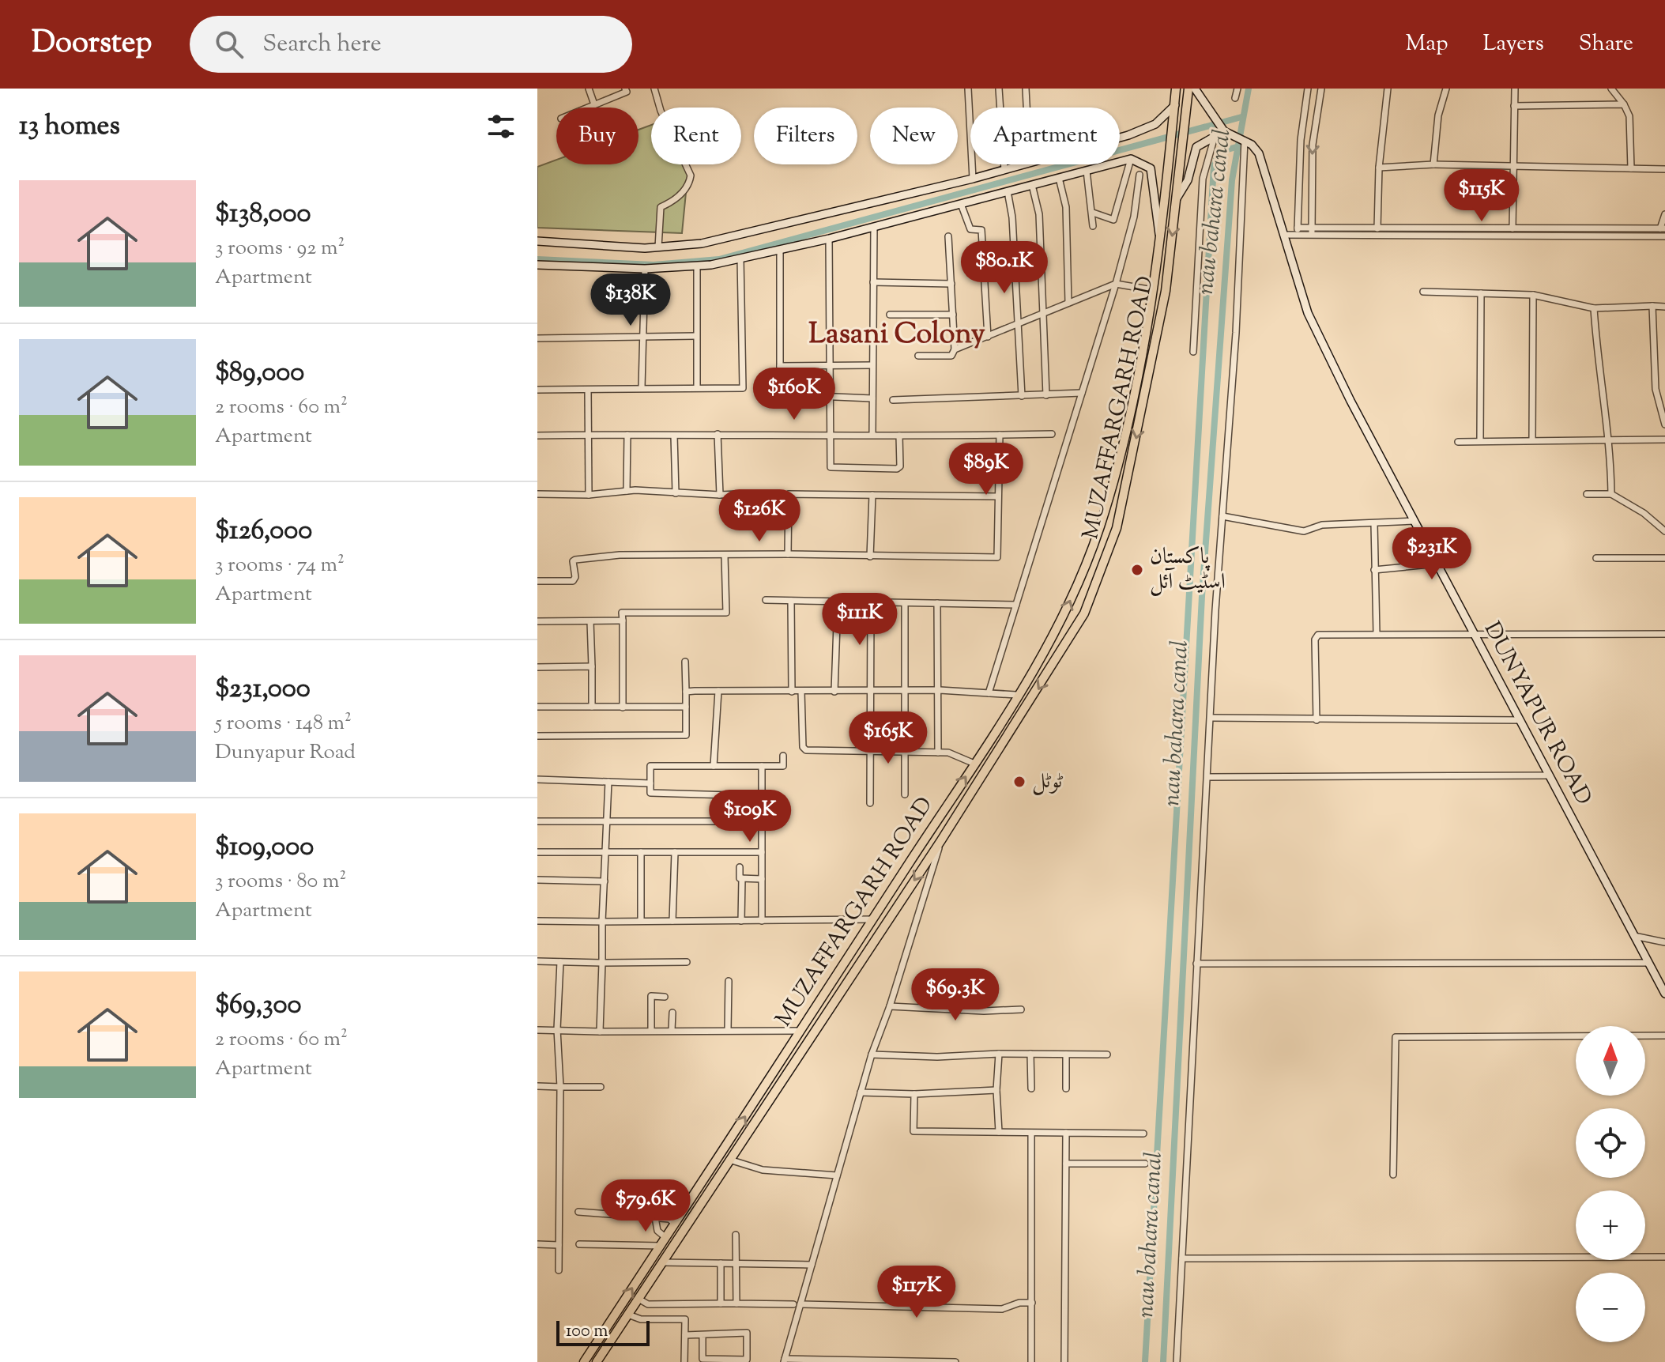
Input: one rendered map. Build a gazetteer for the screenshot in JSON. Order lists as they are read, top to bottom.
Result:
{
  "streets": {
    "main road": ["MUZAFFARGARH ROAD", "DUNYAPUR ROAD"]
  },
  "districts": ["Lasani Colony"],
  "water": ["nau bahara canal"],
  "places": ["پاکستان اسٹیٹ آئل", "ٹوٹل"],
  "scale_bar": "100 m",
  "north": "top",
  "page": {
    "header": "Doorstep",
    "search": "Search here",
    "nav": ["Map", "Layers", "Share"],
    "heading": "13 homes",
    "chip": [
      "Buy",
      "Rent",
      "Filters",
      "New",
      "Apartment"
    ],
    "list": [
      {
        "name": "$138,000",
        "note": "3 rooms · 92 m² · Apartment"
      },
      {
        "name": "$89,000",
        "note": "2 rooms · 60 m² · Apartment"
      },
      {
        "name": "$126,000",
        "note": "3 rooms · 74 m² · Apartment"
      },
      {
        "name": "$231,000",
        "note": "5 rooms · 148 m² · Dunyapur Road"
      },
      {
        "name": "$109,000",
        "note": "3 rooms · 80 m² · Apartment"
      },
      {
        "name": "$69,300",
        "note": "2 rooms · 60 m² · Apartment"
      }
    ],
    "price": [
      "$115K",
      "$80.1K",
      "$138K",
      "$160K",
      "$89K",
      "$126K",
      "$231K",
      "$111K",
      "$165K",
      "$109K",
      "$69.3K",
      "$79.6K",
      "$117K"
    ],
    "map_buttons": ["+", "−"],
    "scale": "100 m"
  }
}
